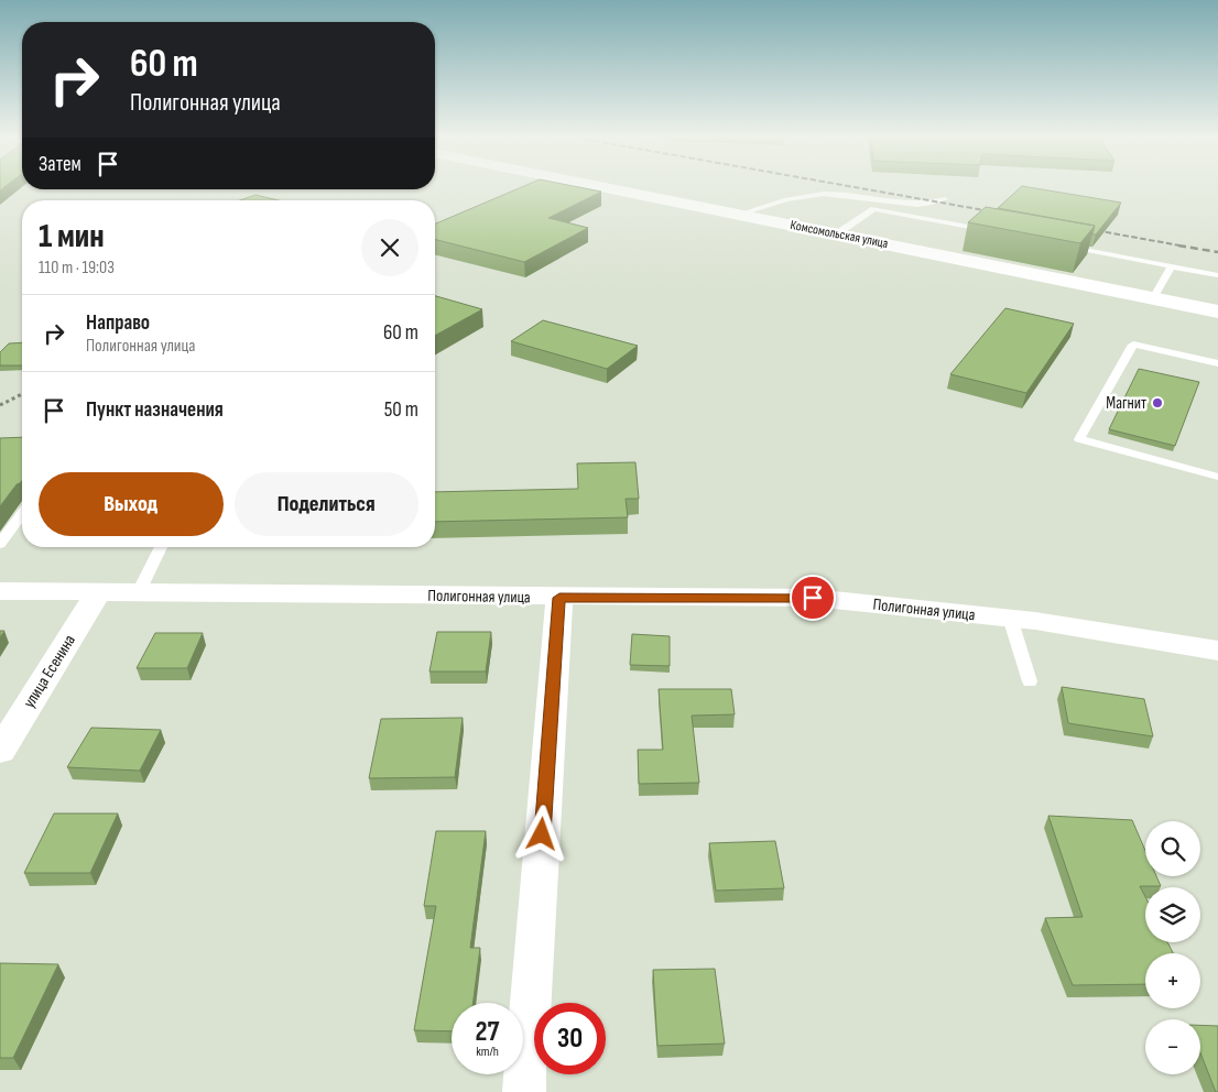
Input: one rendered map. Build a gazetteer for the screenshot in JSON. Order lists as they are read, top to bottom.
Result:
{
  "streets": {
    "street": ["Комсомольская улица", "Полигонная улица", "улица Есенина"]
  },
  "crossings": [
    ["Полигонная улица", "улица Есенина"]
  ],
  "places": ["Магнит"],
  "page": {
    "turn": ["60 m", "Полигонная улица"],
    "then": "Затем",
    "heading": ["1 мин", "110 m · 19:03"],
    "list": [
      {
        "name": "Направо",
        "note": "Полигонная улица",
        "value": "60 m"
      },
      {
        "name": "Пункт назначения",
        "value": "50 m"
      }
    ],
    "buttons": ["Выход", "Поделиться"],
    "map_buttons": ["+", "−"],
    "speed": "27 km/h",
    "limit": "30"
  }
}
